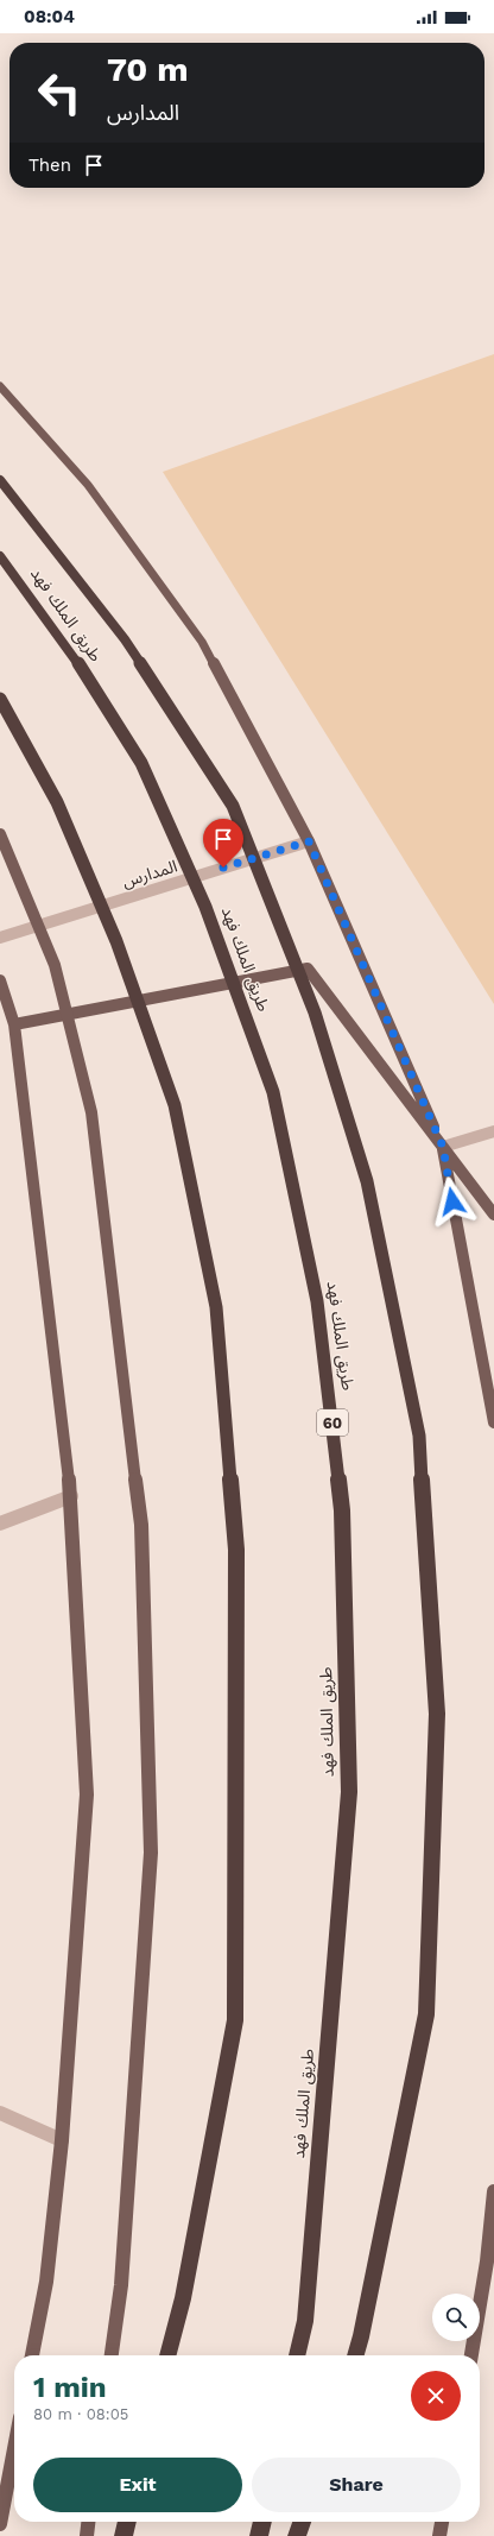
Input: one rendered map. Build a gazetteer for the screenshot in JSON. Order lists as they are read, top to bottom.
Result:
{
  "streets": {
    "highway": ["طريق الملك فهد", "60"],
    "street": ["المدارس"]
  },
  "page": {
    "status": "08:04",
    "turn": ["70 m", "المدارس"],
    "then": "Then",
    "heading": ["1 min", "80 m · 08:05"],
    "buttons": ["Exit", "Share"]
  }
}
